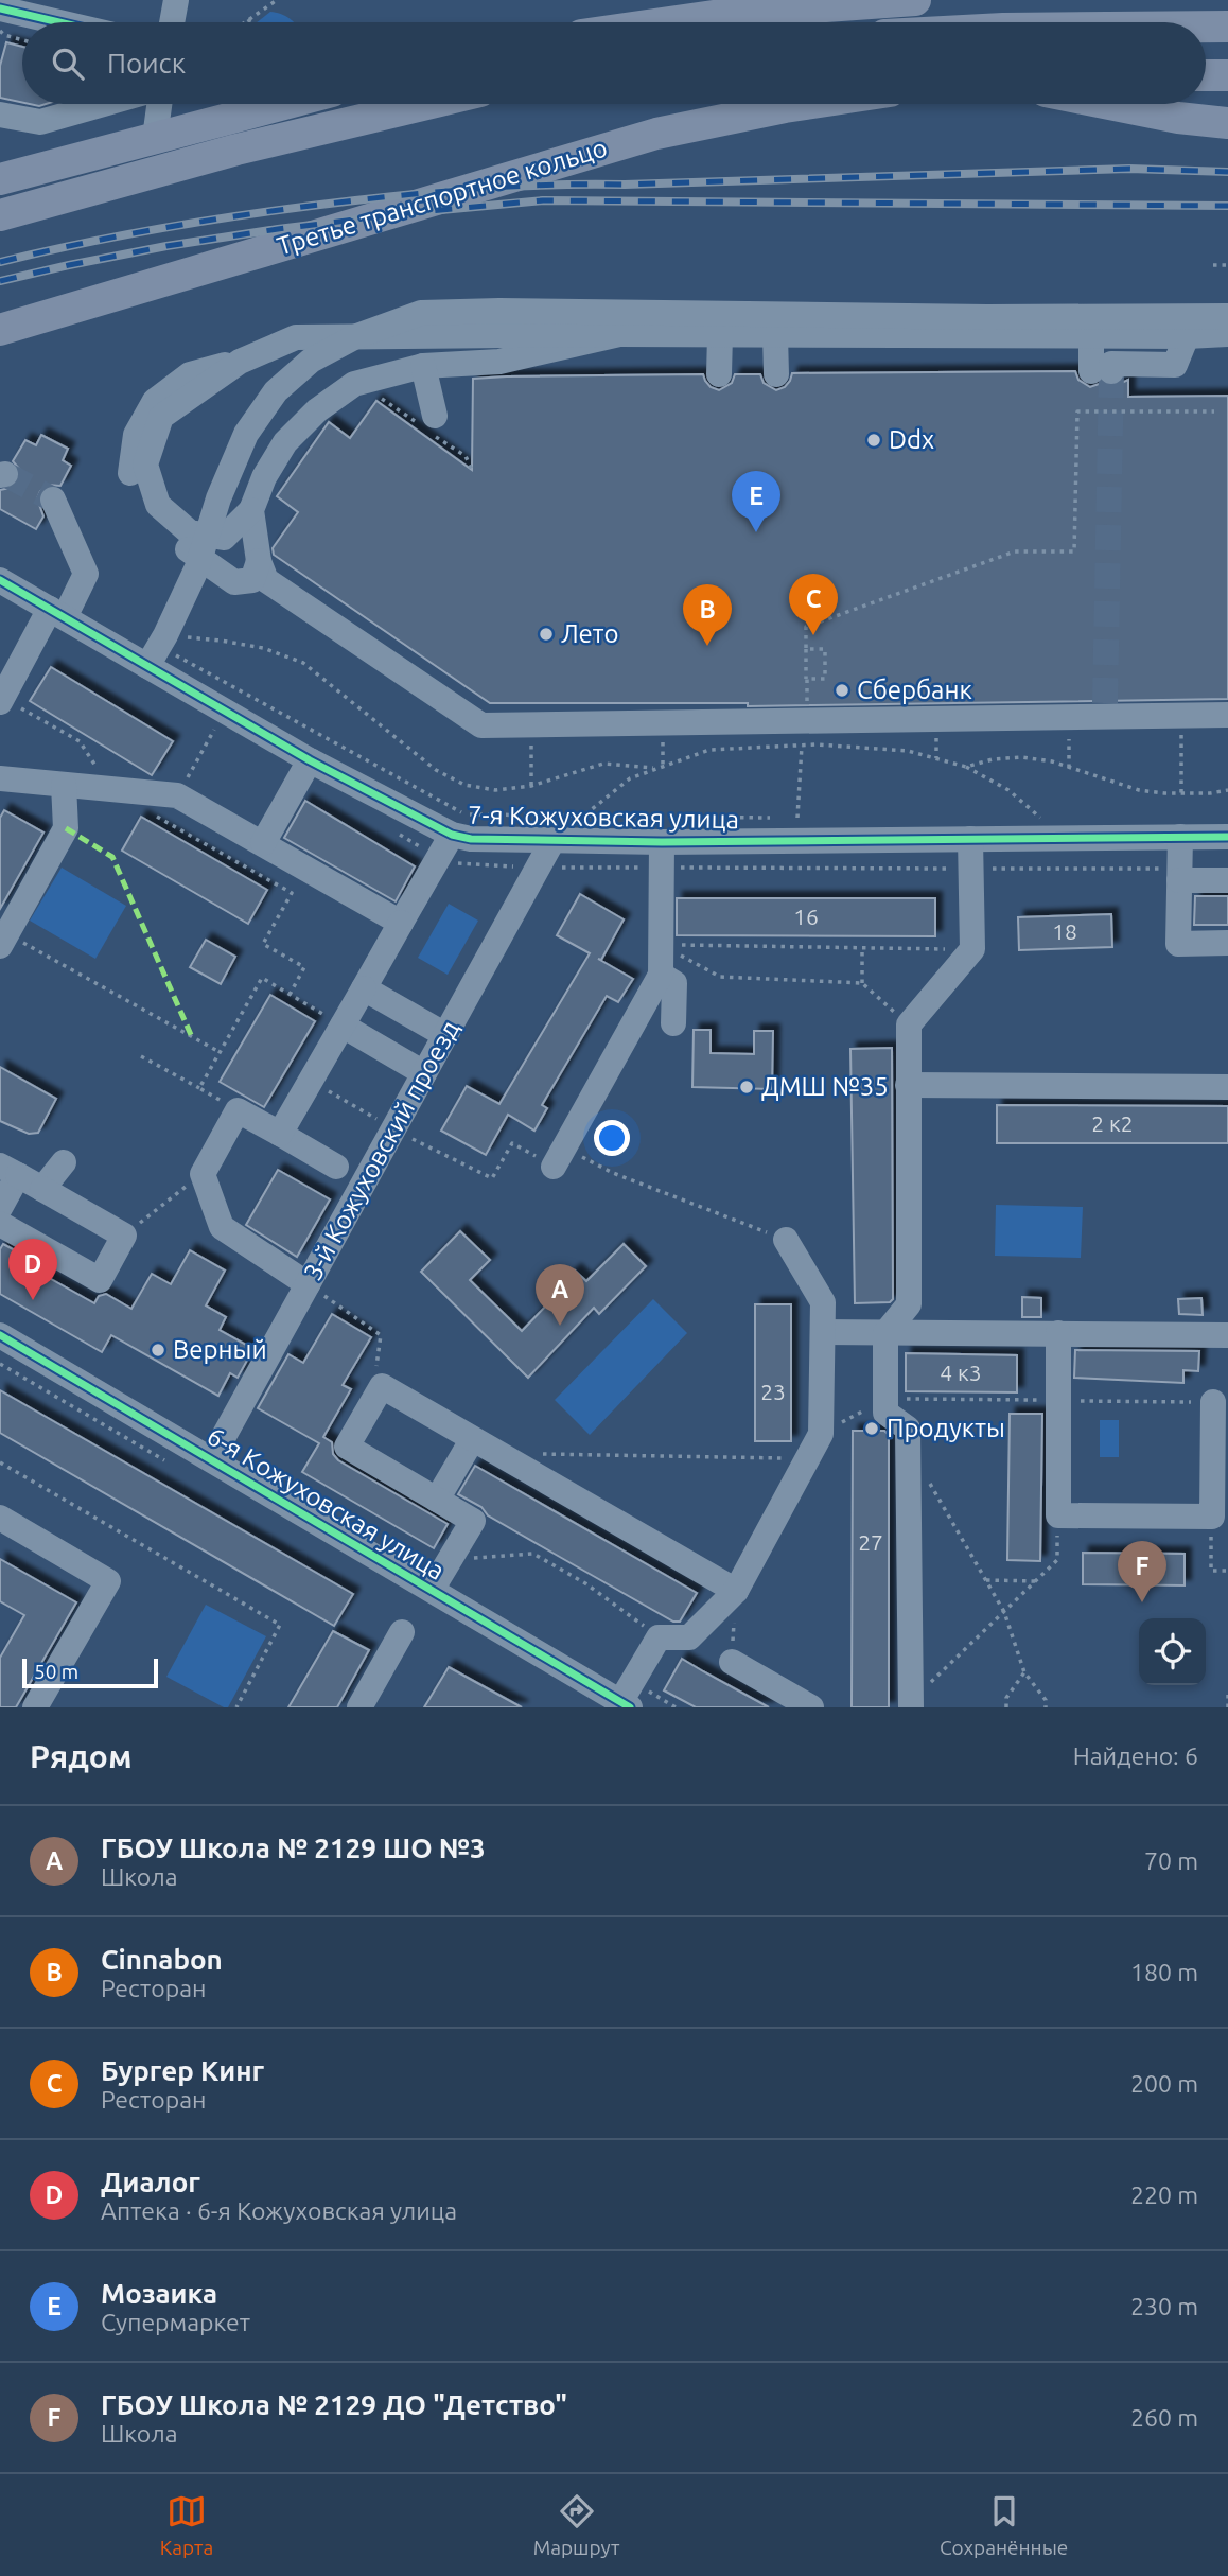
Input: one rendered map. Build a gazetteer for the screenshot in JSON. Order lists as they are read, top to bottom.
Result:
{
  "streets": {
    "main road": ["Третье транспортное кольцо"],
    "street": ["7-я Кожуховская улица", "3-й Кожуховский проезд", "6-я Кожуховская улица"]
  },
  "crossings": [
    ["7-я Кожуховская улица", "3-й Кожуховский проезд"],
    ["3-й Кожуховский проезд", "6-я Кожуховская улица"]
  ],
  "places": [
    "Ddx",
    "Лето",
    "Сбербанк",
    "ДМШ №35",
    "Верный",
    "Продукты"
  ],
  "house_numbers": [
    "16",
    "18",
    "2 к2",
    "4 к3",
    "23",
    "27"
  ],
  "scale_bar": "50 m",
  "page": {
    "search": "Поиск",
    "pins": [
      "E",
      "C",
      "B",
      "D",
      "A",
      "F"
    ],
    "scale": "50 m",
    "heading": ["Рядом", "Найдено: 6"],
    "list": [
      {
        "mark": "A",
        "name": "ГБОУ Школа № 2129 ШО №3",
        "note": "Школа",
        "value": "70 m"
      },
      {
        "mark": "B",
        "name": "Cinnabon",
        "note": "Ресторан",
        "value": "180 m"
      },
      {
        "mark": "C",
        "name": "Бургер Кинг",
        "note": "Ресторан",
        "value": "200 m"
      },
      {
        "mark": "D",
        "name": "Диалог",
        "note": "Аптека · 6-я Кожуховская улица",
        "value": "220 m"
      },
      {
        "mark": "E",
        "name": "Мозаика",
        "note": "Супермаркет",
        "value": "230 m"
      },
      {
        "mark": "F",
        "name": "ГБОУ Школа № 2129 ДО \"Детство\"",
        "note": "Школа",
        "value": "260 m"
      }
    ],
    "nav": ["Карта", "Маршрут", "Сохранённые"]
  }
}
